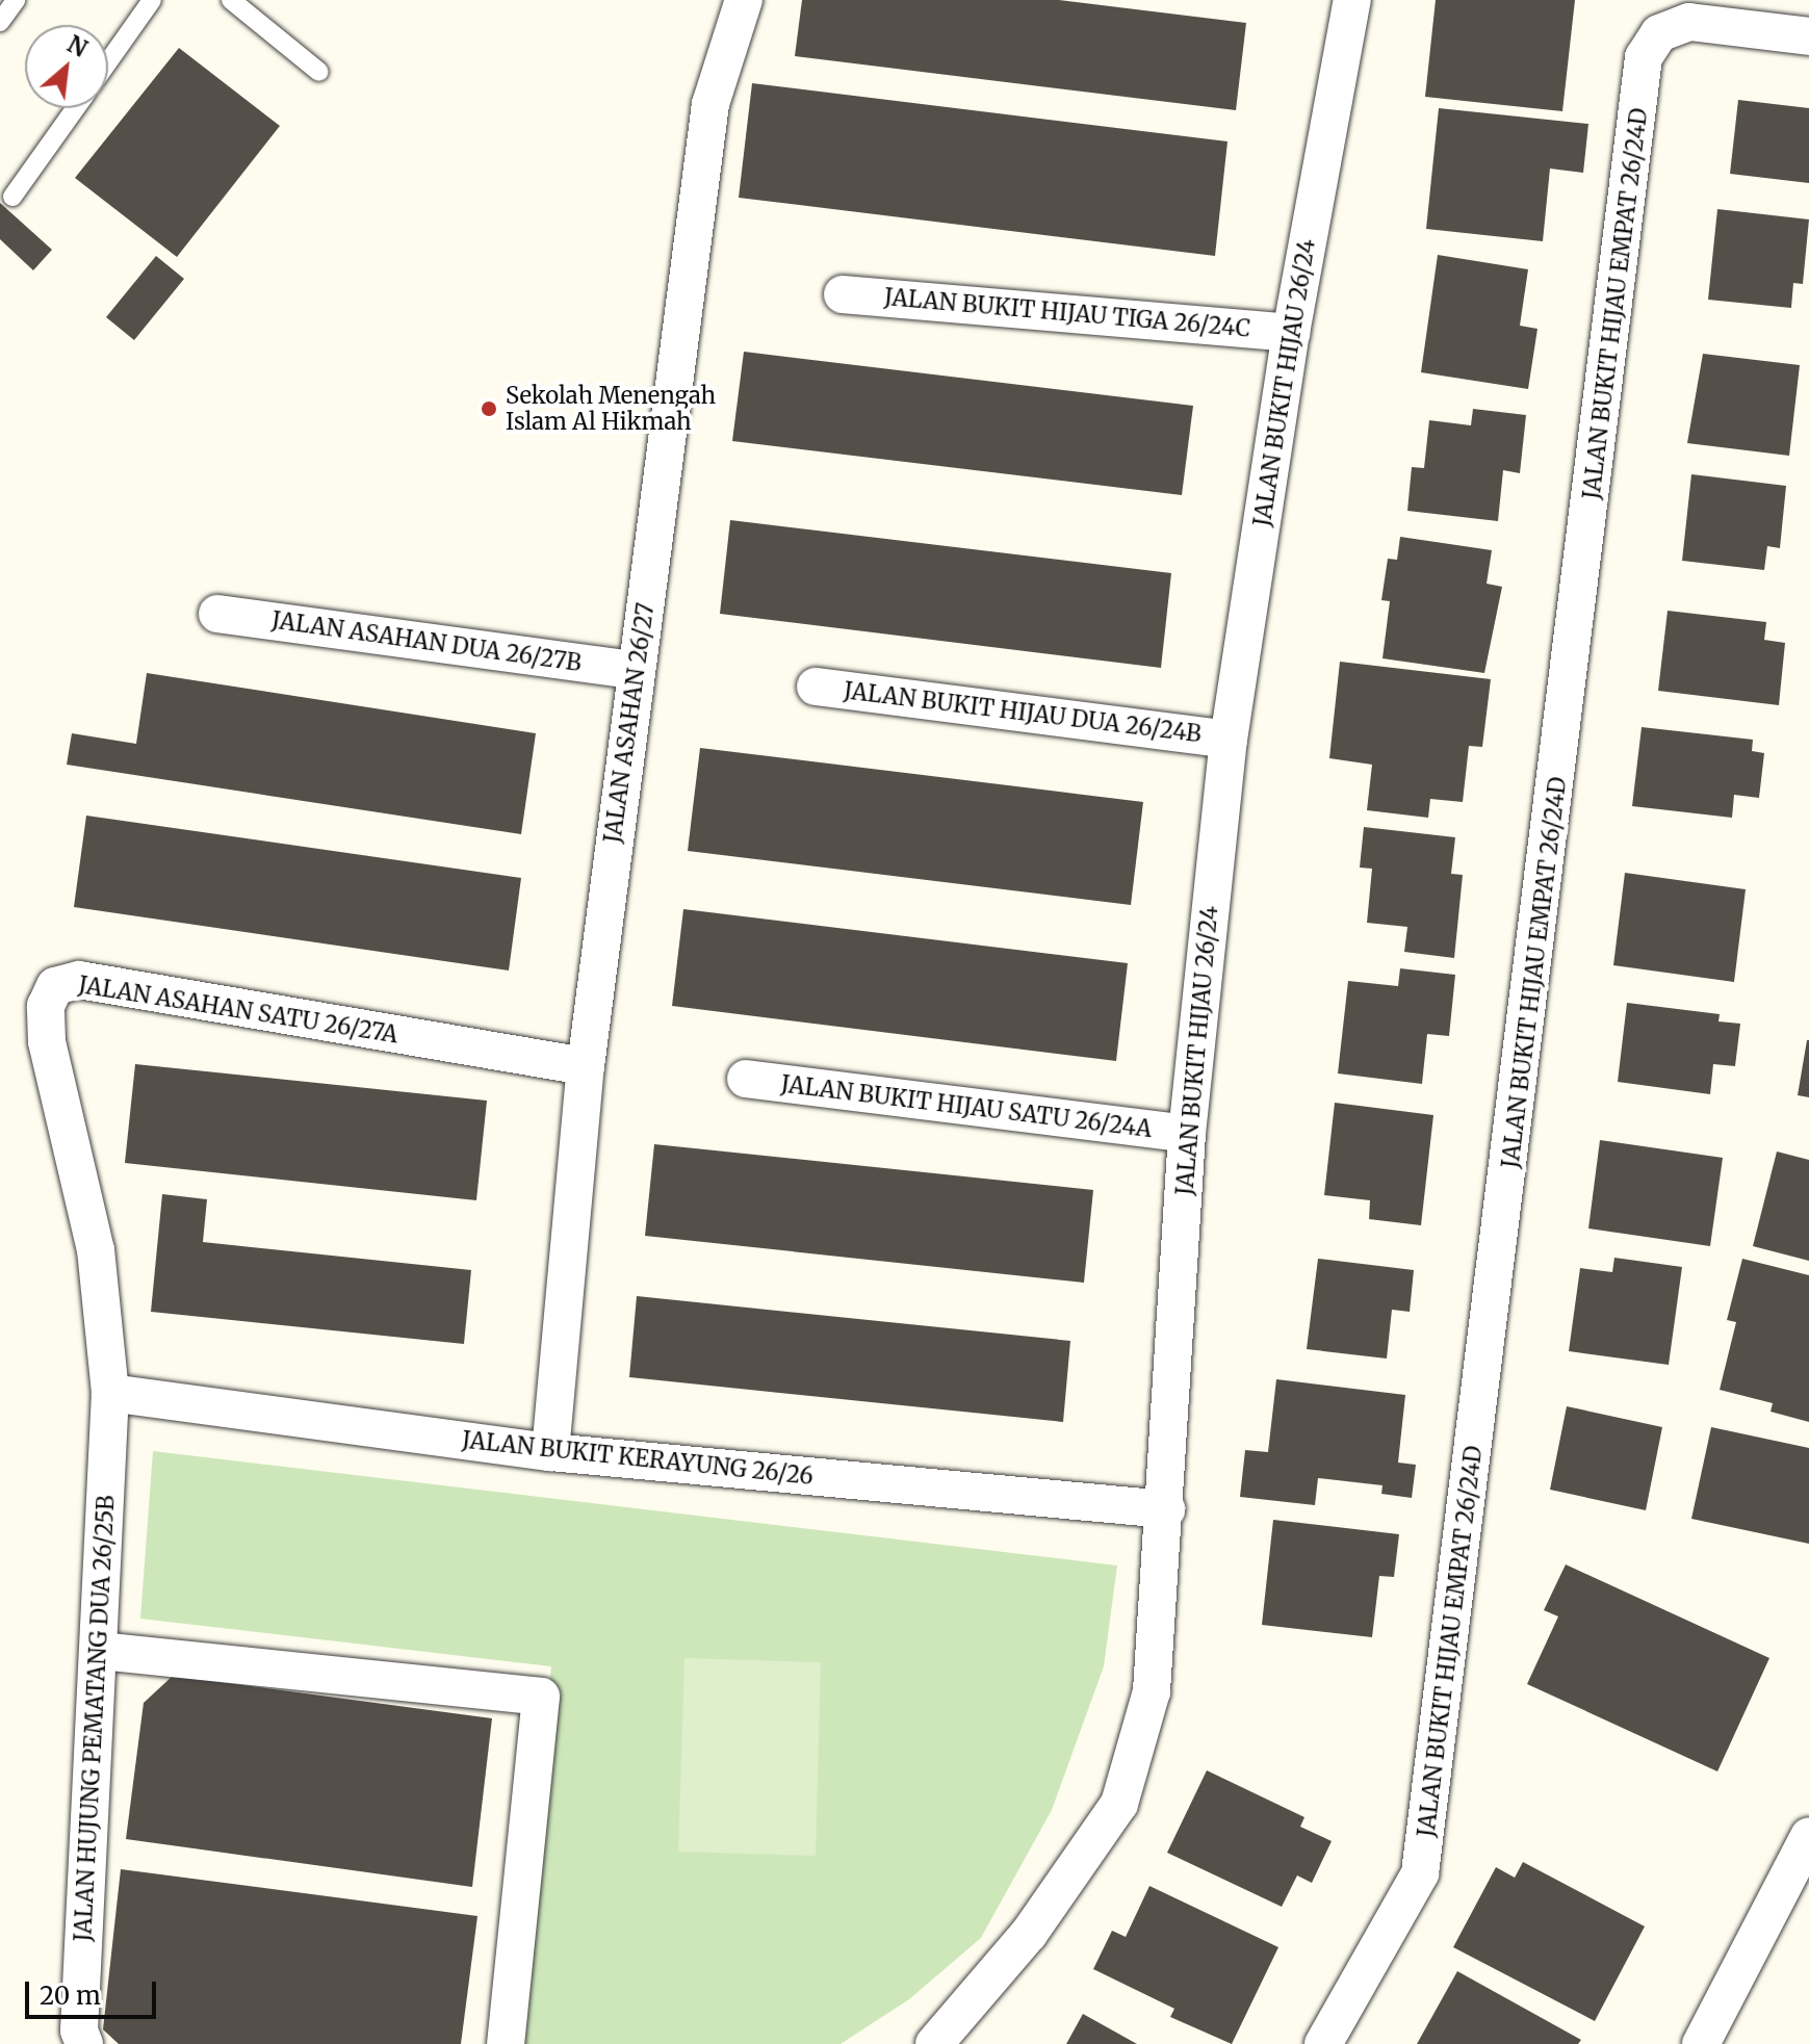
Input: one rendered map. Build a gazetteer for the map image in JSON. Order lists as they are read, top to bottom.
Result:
{
  "streets": {
    "street": [
      "JALAN BUKIT HIJAU EMPAT 26/24D",
      "JALAN BUKIT HIJAU TIGA 26/24C",
      "JALAN BUKIT HIJAU 26/24",
      "JALAN ASAHAN DUA 26/27B",
      "JALAN BUKIT HIJAU DUA 26/24B",
      "JALAN ASAHAN 26/27",
      "JALAN ASAHAN SATU 26/27A",
      "JALAN BUKIT HIJAU SATU 26/24A",
      "JALAN BUKIT KERAYUNG 26/26",
      "JALAN HUJUNG PEMATANG DUA 26/25B"
    ]
  },
  "crossings": [
    ["JALAN BUKIT HIJAU TIGA 26/24C", "JALAN BUKIT HIJAU 26/24"],
    ["JALAN BUKIT HIJAU 26/24", "JALAN BUKIT HIJAU DUA 26/24B"],
    ["JALAN BUKIT HIJAU 26/24", "JALAN BUKIT HIJAU SATU 26/24A"],
    ["JALAN BUKIT HIJAU 26/24", "JALAN BUKIT KERAYUNG 26/26"],
    ["JALAN ASAHAN DUA 26/27B", "JALAN ASAHAN 26/27"],
    ["JALAN ASAHAN 26/27", "JALAN ASAHAN SATU 26/27A"],
    ["JALAN ASAHAN 26/27", "JALAN BUKIT KERAYUNG 26/26"],
    ["JALAN ASAHAN SATU 26/27A", "JALAN BUKIT KERAYUNG 26/26"],
    ["JALAN ASAHAN SATU 26/27A", "JALAN HUJUNG PEMATANG DUA 26/25B"],
    ["JALAN BUKIT KERAYUNG 26/26", "JALAN HUJUNG PEMATANG DUA 26/25B"]
  ],
  "places": ["Sekolah Menengah Islam Al Hikmah"],
  "scale_bar": "20 m",
  "north": "top right"
}
